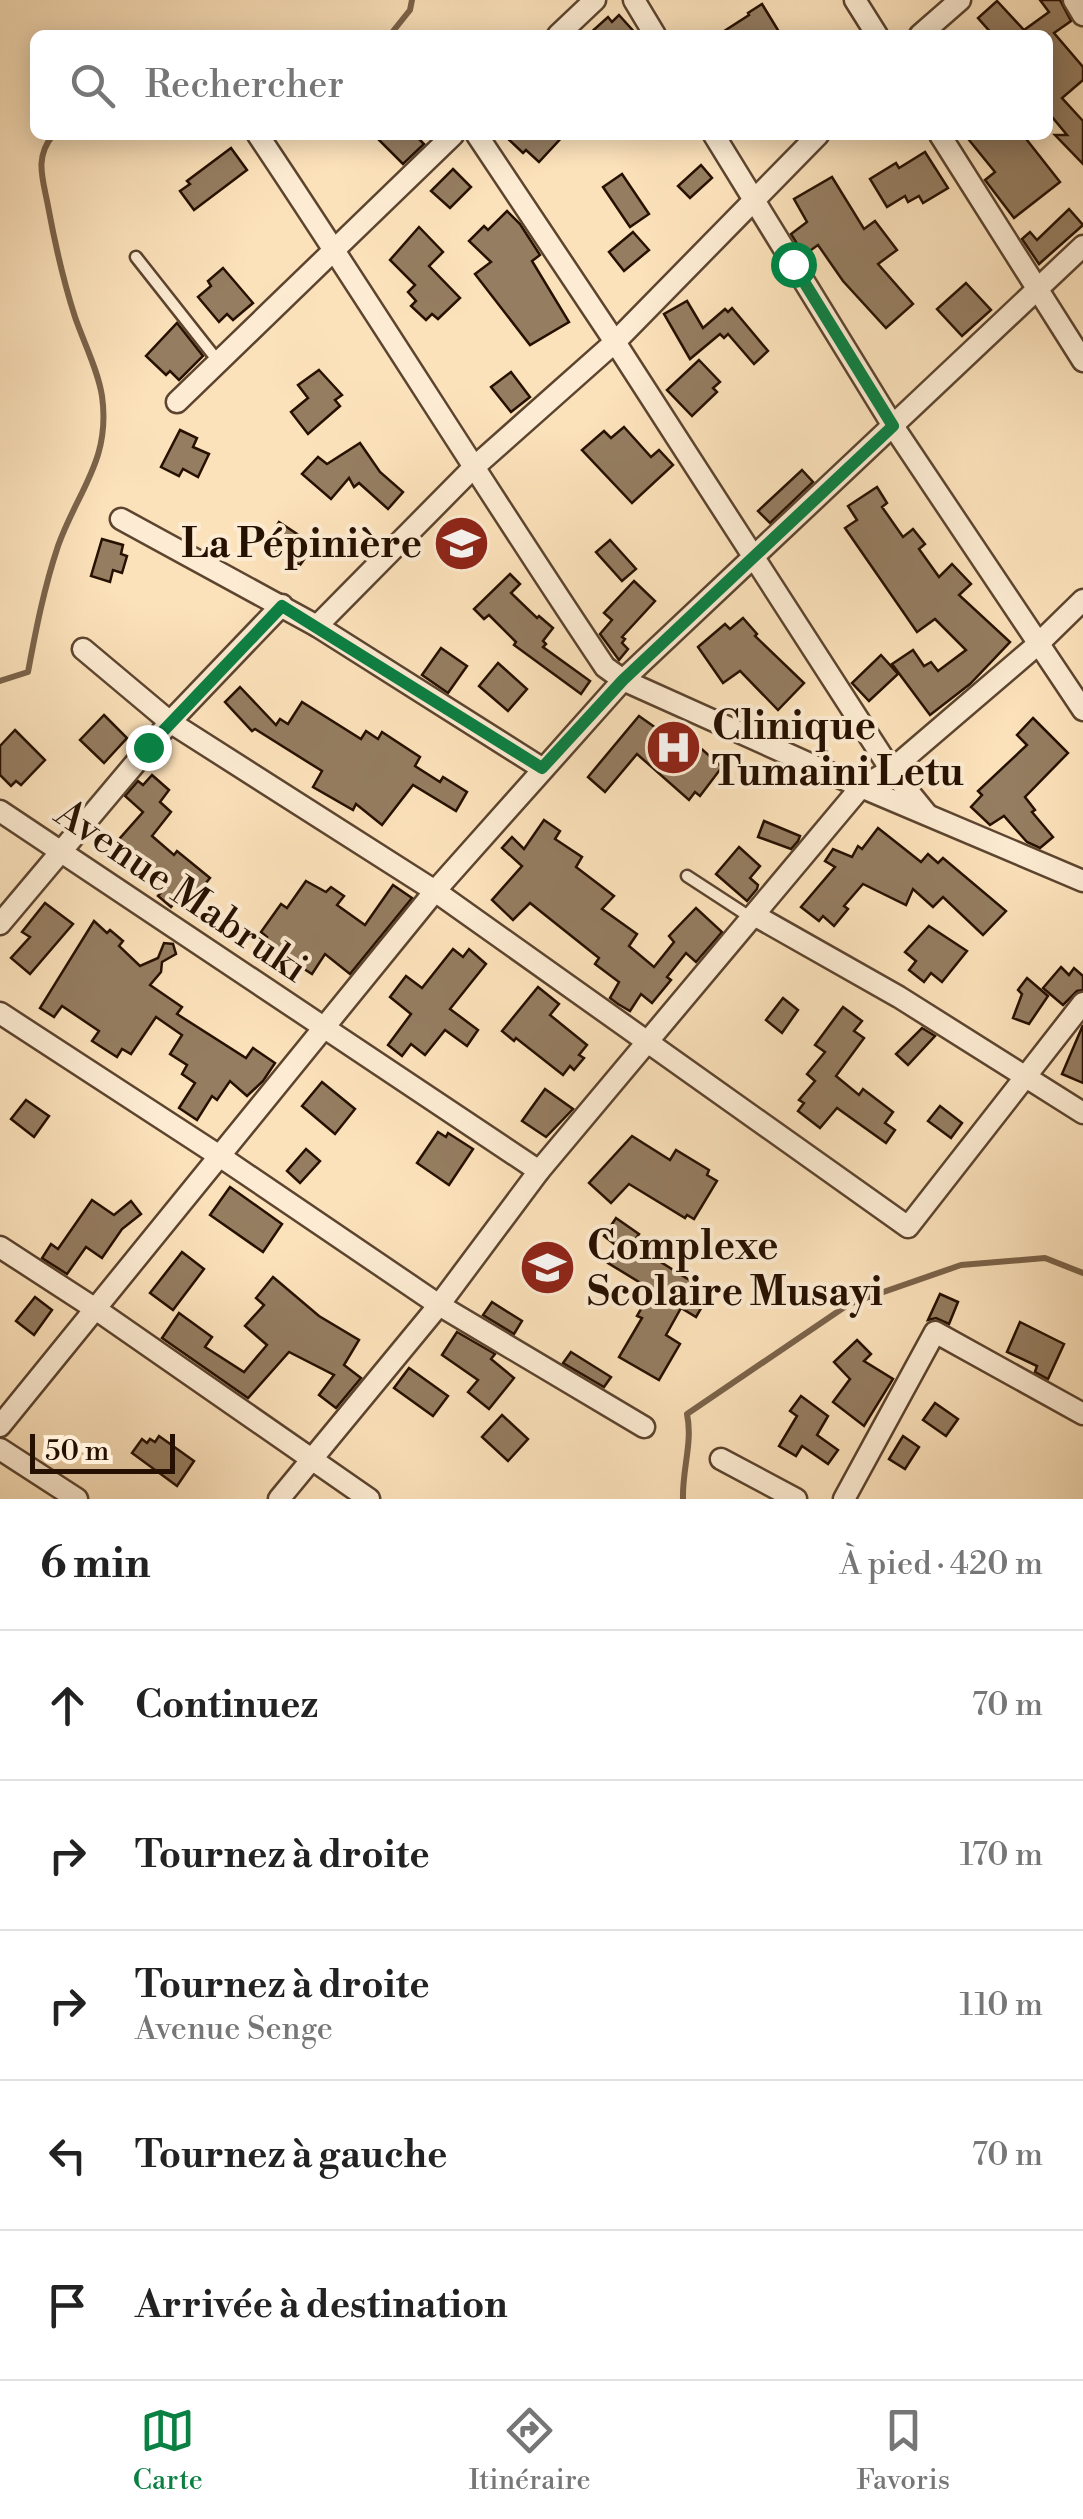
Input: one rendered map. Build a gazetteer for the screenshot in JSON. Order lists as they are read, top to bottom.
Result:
{
  "streets": {
    "street": ["Avenue Mabruki"]
  },
  "places": {
    "school or university": ["La Pépinière", "Complexe Scolaire Musayi"],
    "hospital": ["Clinique Tumaini Letu"]
  },
  "scale_bar": "50 m",
  "page": {
    "search": "Rechercher",
    "scale": "50 m",
    "heading": ["6 min", "À pied · 420 m"],
    "list": [
      ["Continuez", "70 m"],
      ["Tournez à droite", "170 m"],
      ["Tournez à droite", "Avenue Senge", "110 m"],
      ["Tournez à gauche", "70 m"],
      "Arrivée à destination"
    ],
    "nav": ["Carte", "Itinéraire", "Favoris"]
  }
}
